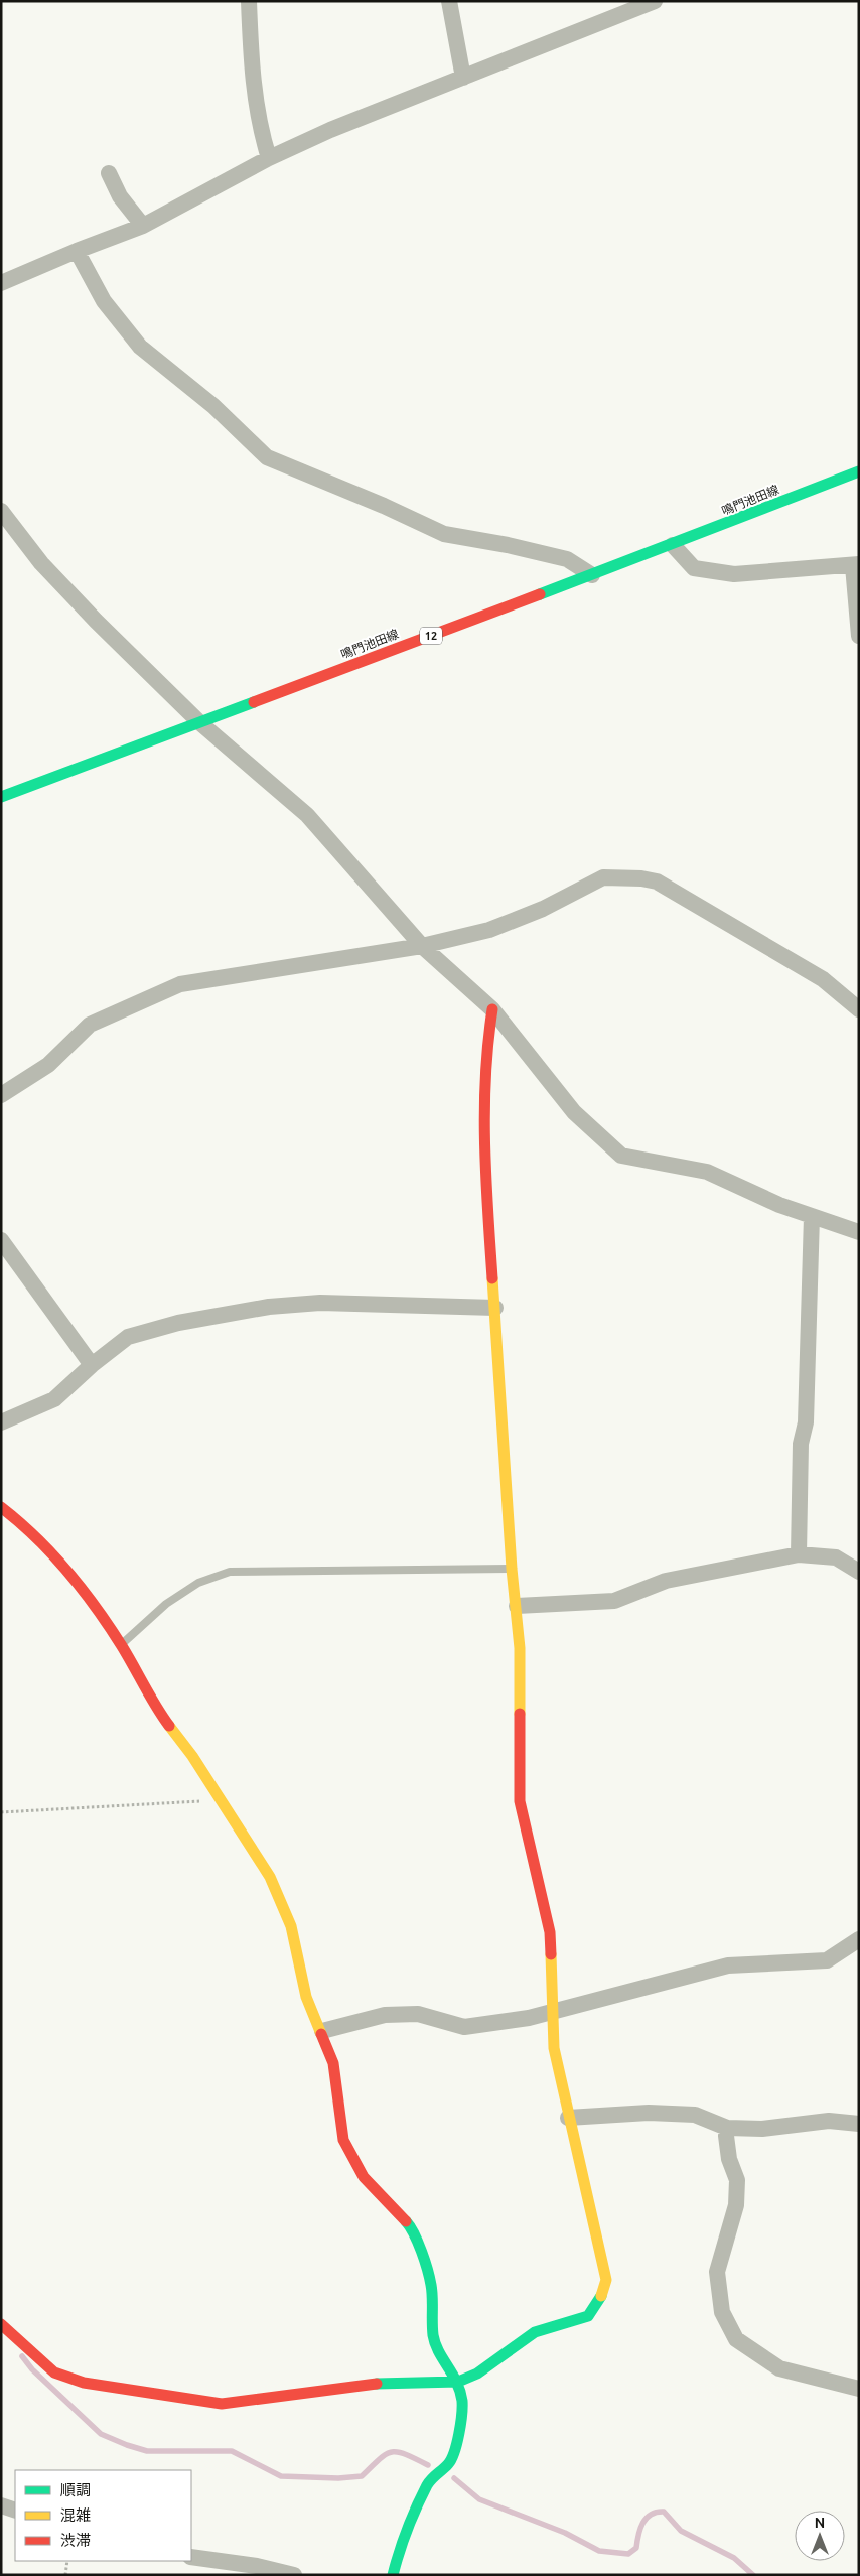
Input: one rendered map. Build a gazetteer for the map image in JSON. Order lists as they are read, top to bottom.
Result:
{
  "streets": {
    "street": ["鳴門池田線", "12"]
  },
  "legend": ["順調", "混雑", "渋滞"],
  "north": "top"
}
